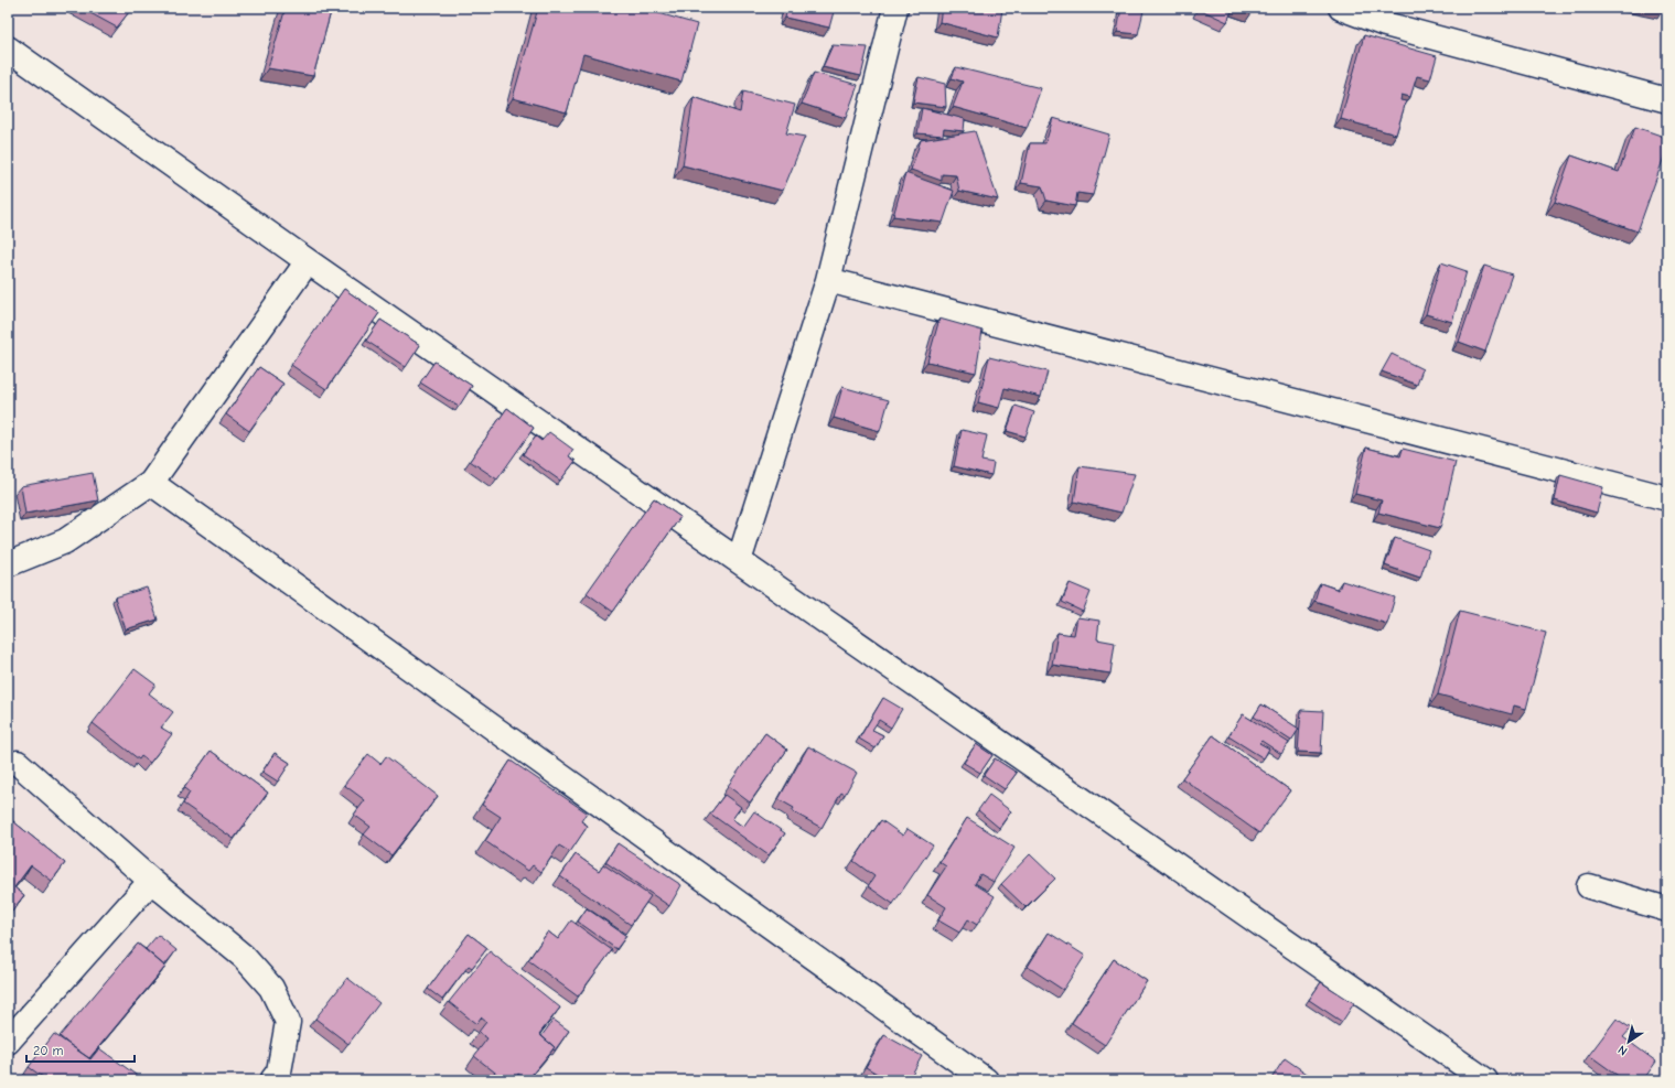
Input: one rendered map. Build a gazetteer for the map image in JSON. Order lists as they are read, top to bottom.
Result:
{
  "scale_bar": "20 m",
  "north": "bottom left"
}
